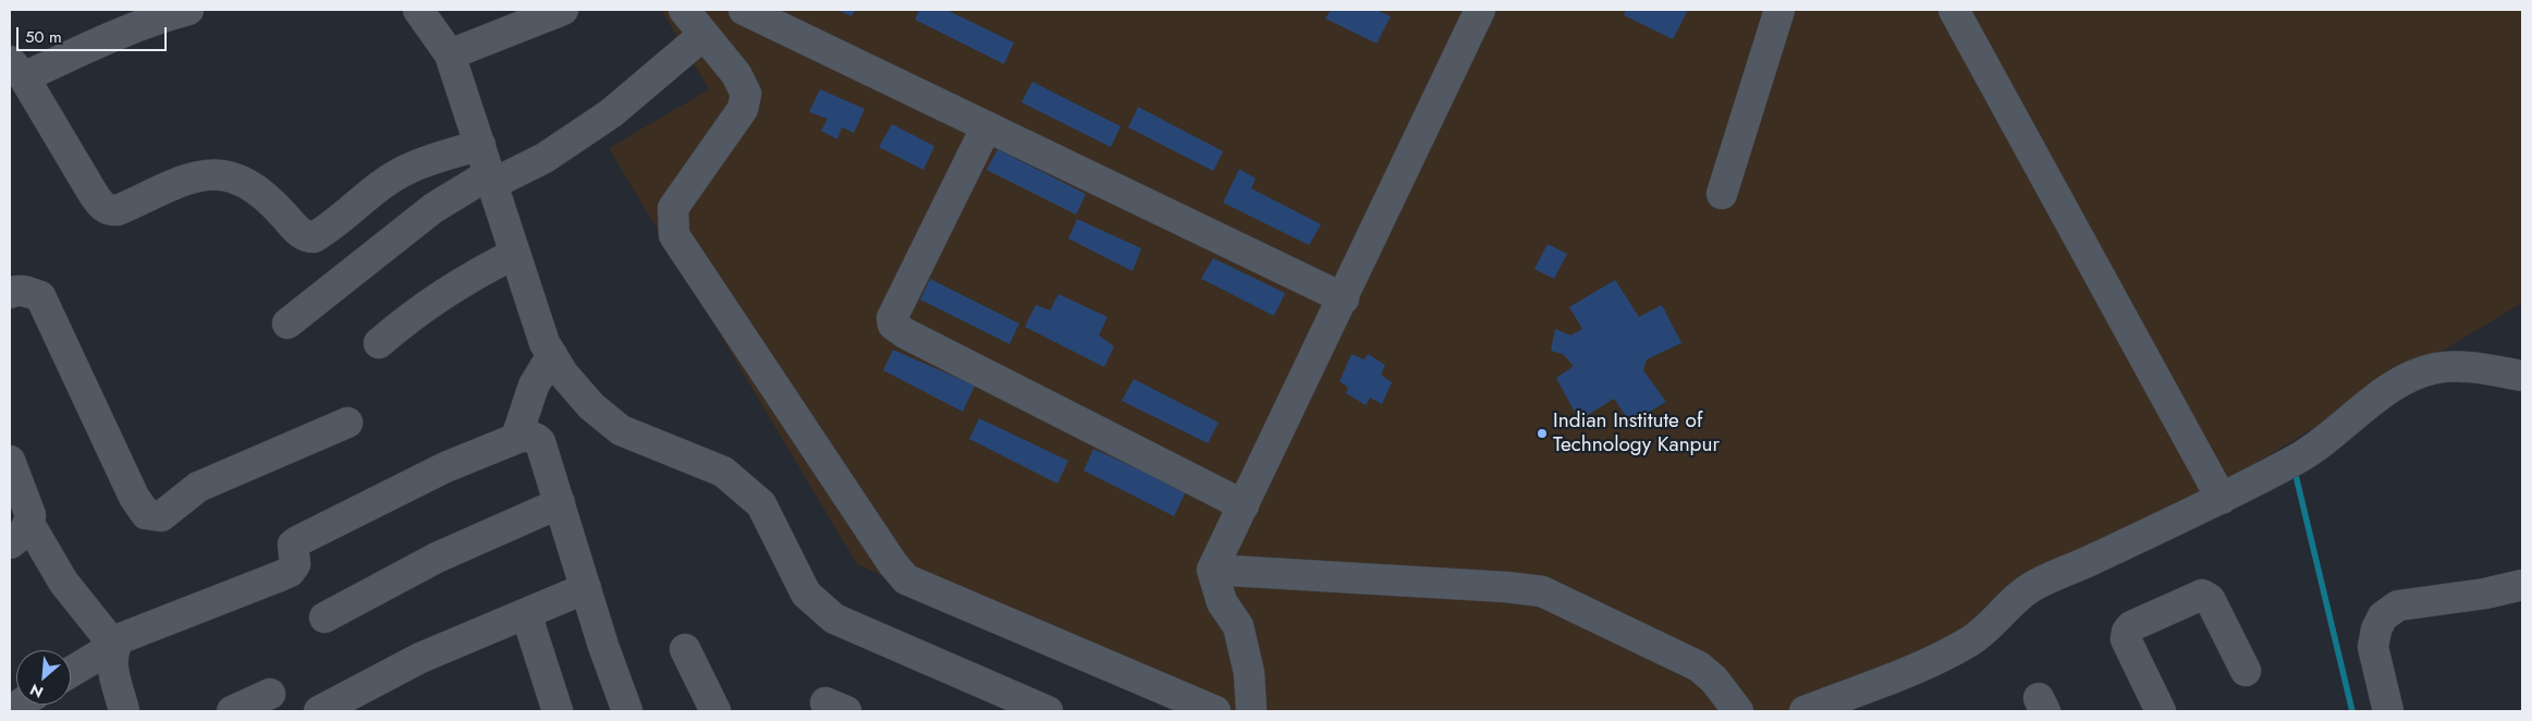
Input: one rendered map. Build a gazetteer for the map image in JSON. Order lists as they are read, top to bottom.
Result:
{
  "places": ["Indian Institute of Technology Kanpur"],
  "scale_bar": "50 m",
  "north": "bottom left"
}
